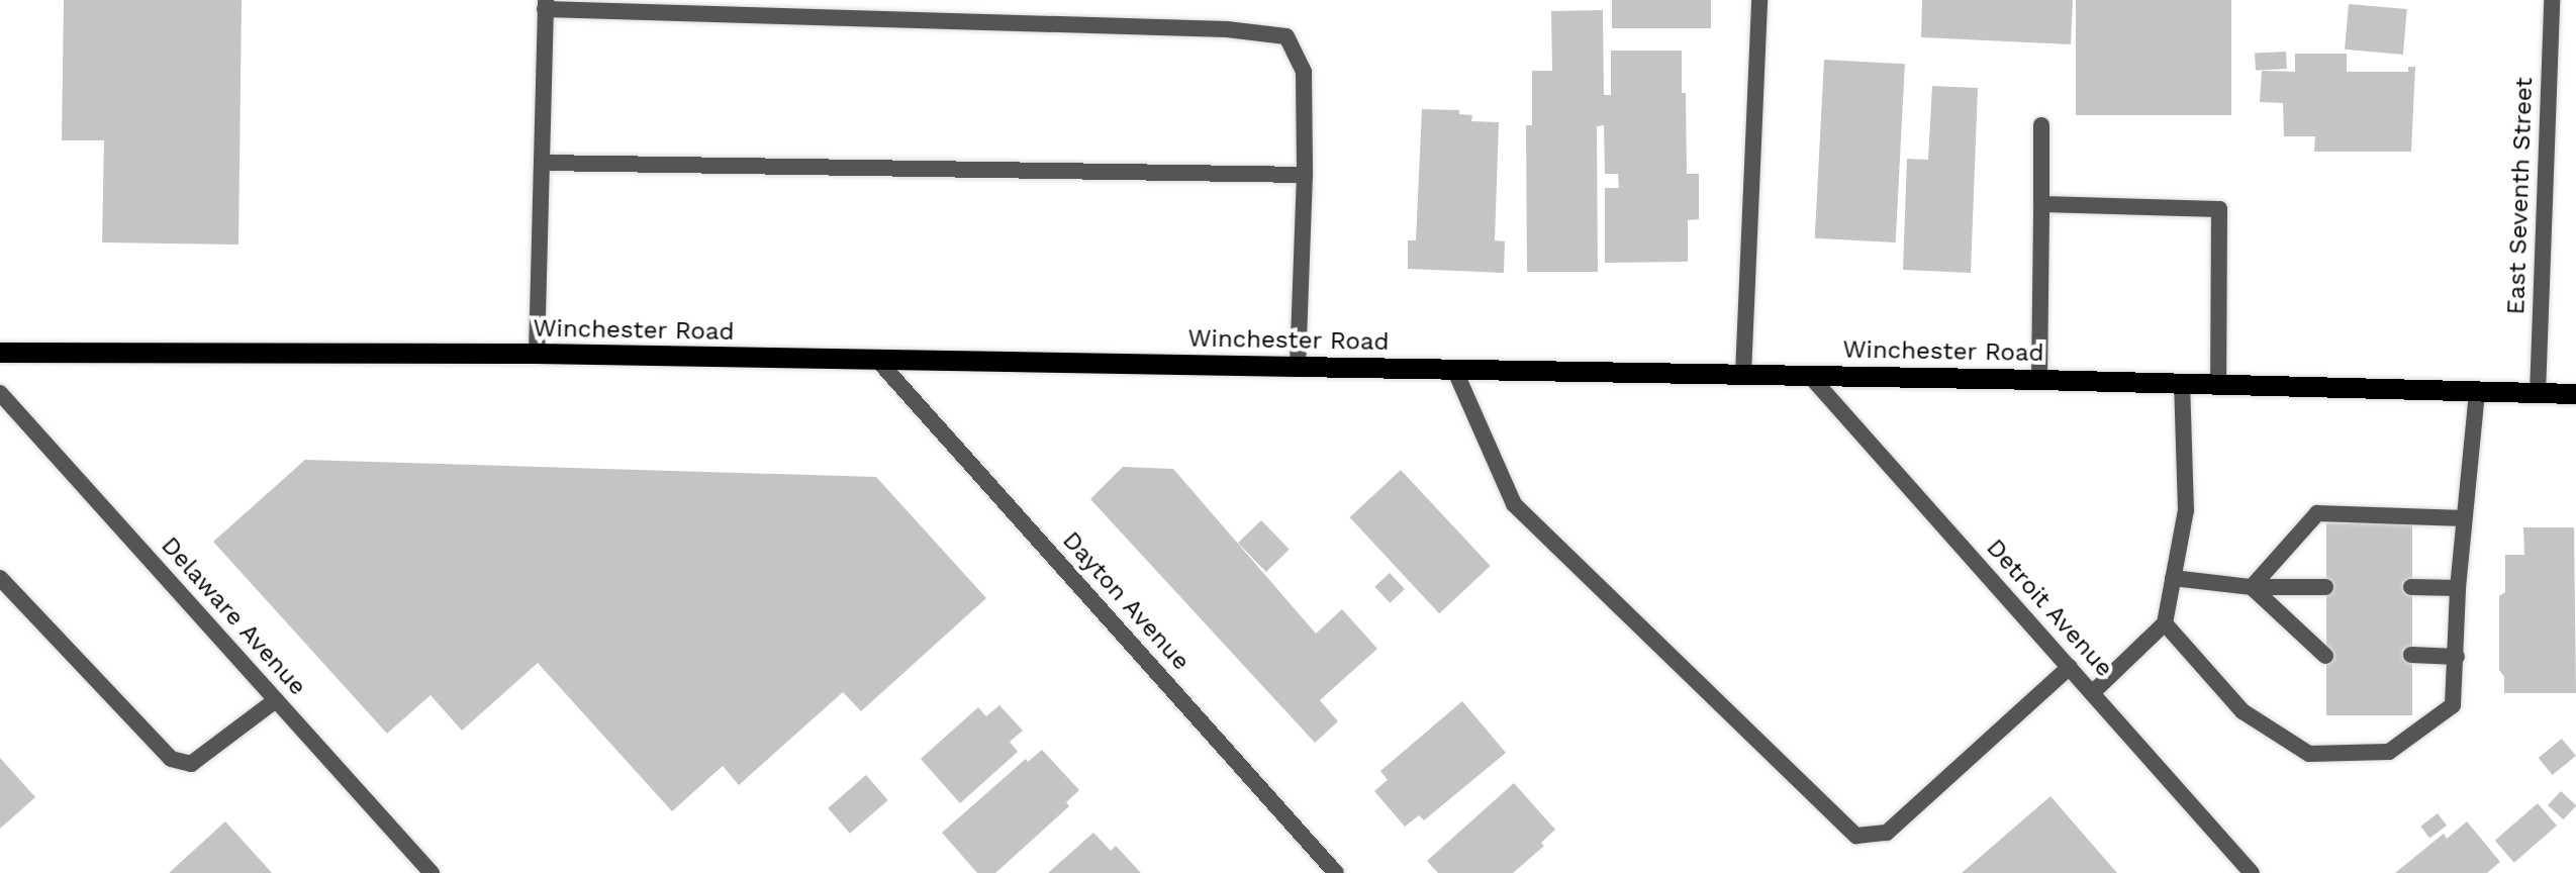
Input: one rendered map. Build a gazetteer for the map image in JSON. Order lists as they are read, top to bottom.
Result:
{
  "streets": {
    "main road": ["Winchester Road"],
    "street": [
      "East Seventh Street",
      "Dayton Avenue",
      "Detroit Avenue",
      "Delaware Avenue"
    ]
  },
  "crossings": [
    ["East Seventh Street", "Winchester Road"],
    ["Winchester Road", "Dayton Avenue"],
    ["Winchester Road", "Detroit Avenue"]
  ]
}
